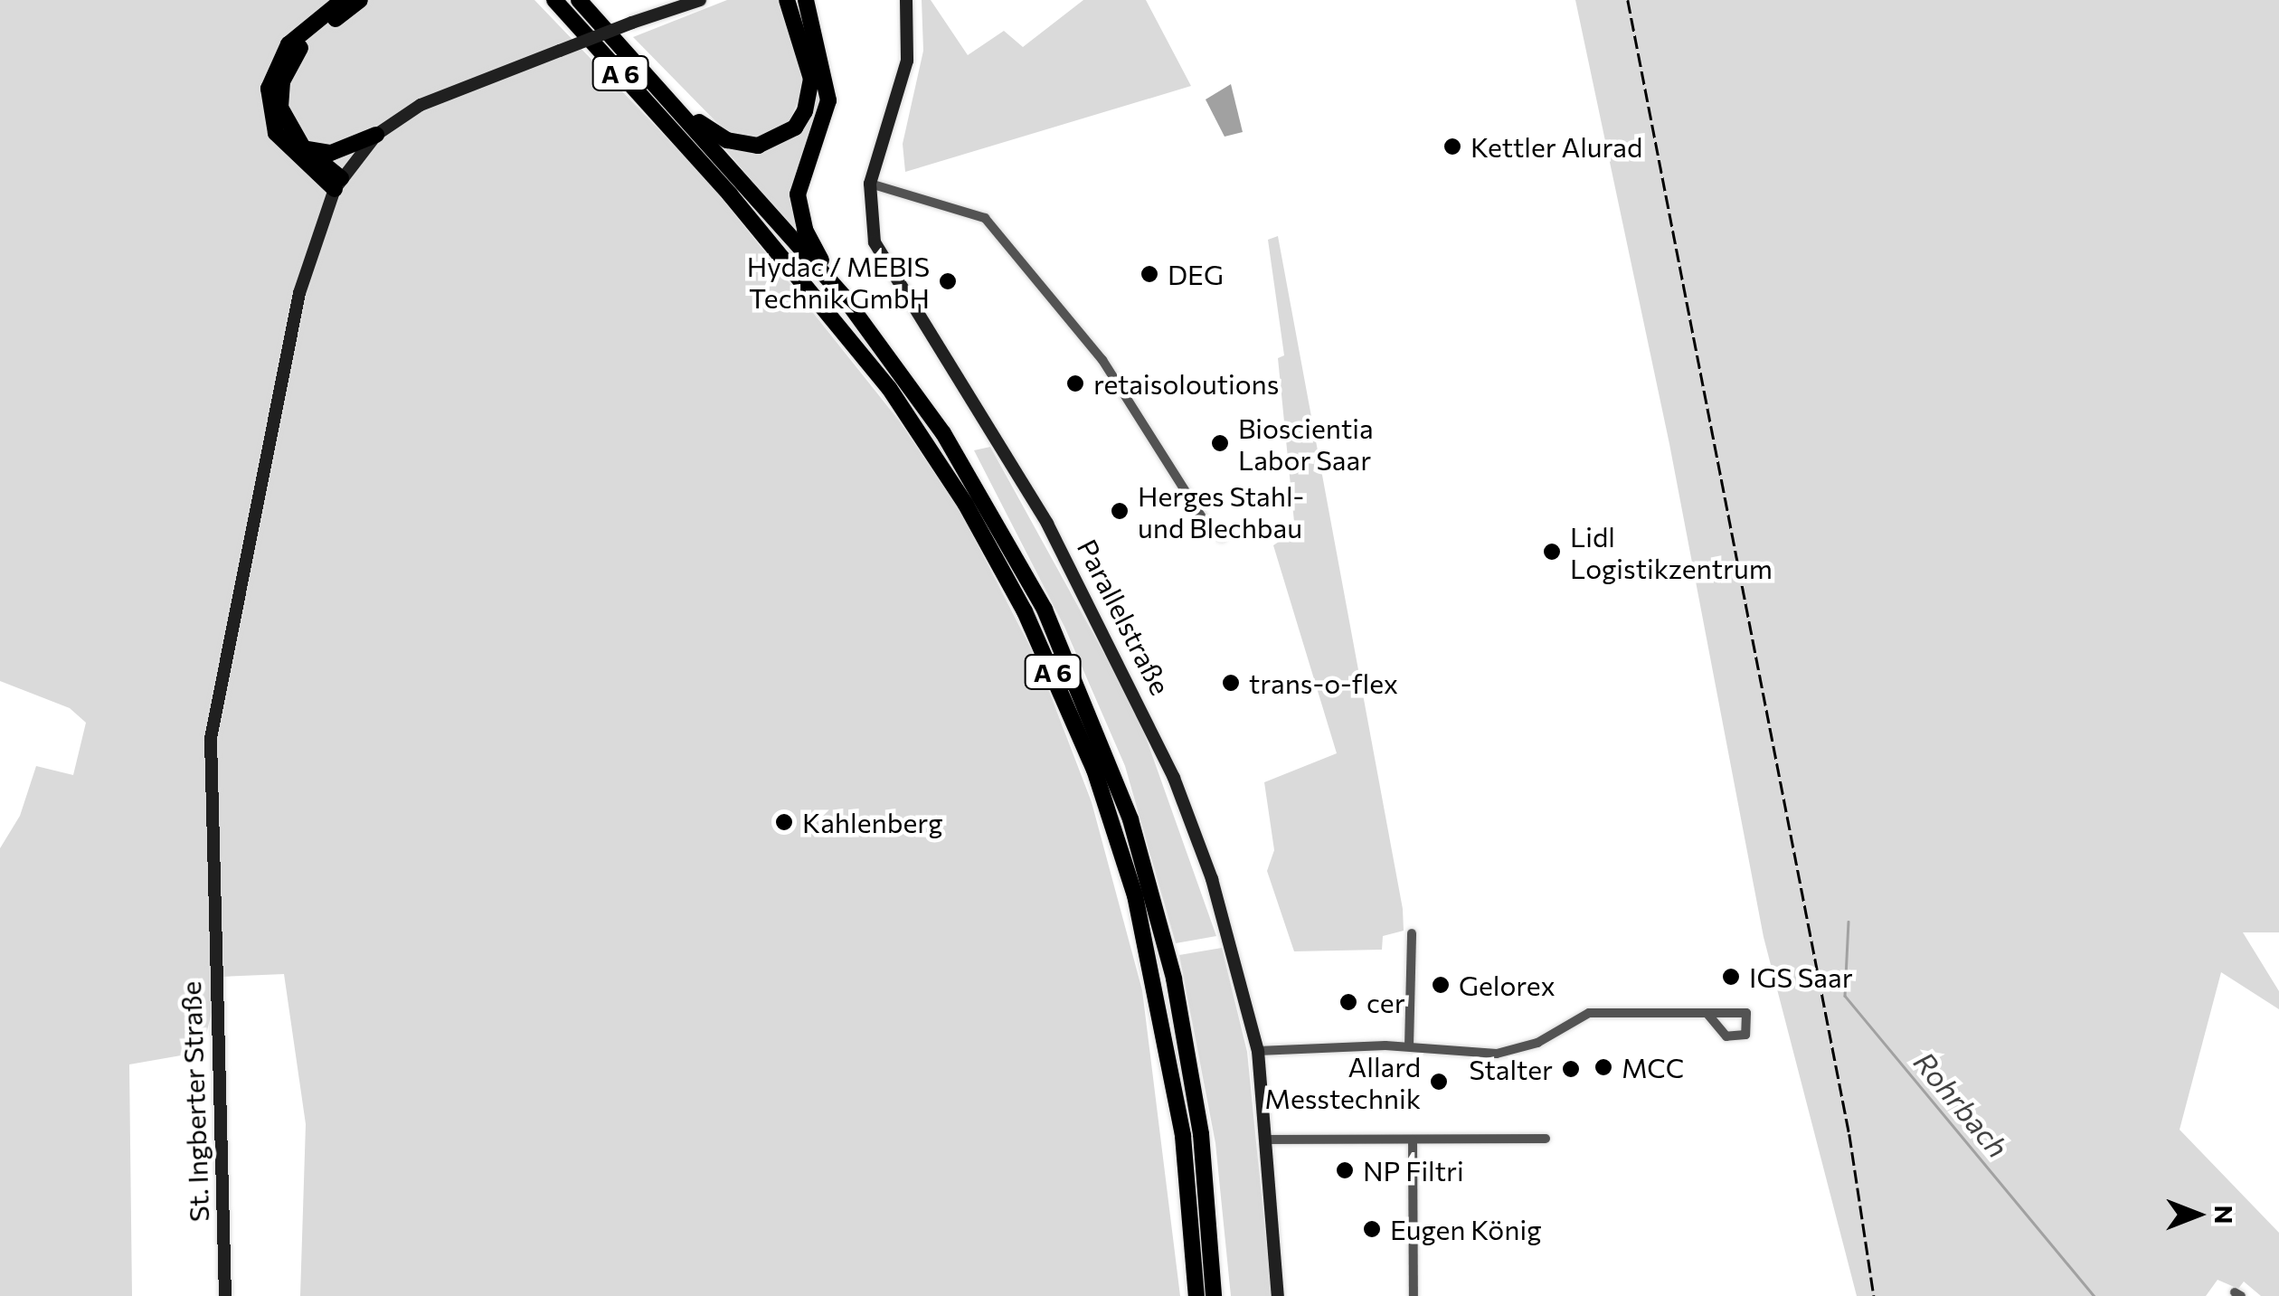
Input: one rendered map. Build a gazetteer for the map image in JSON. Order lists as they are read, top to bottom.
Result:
{
  "streets": {
    "highway": ["A 6"],
    "main road": ["Parallelstraße", "St. Ingberter Straße"]
  },
  "water": ["Rohrbach"],
  "places": [
    "Kettler Alurad",
    "DEG",
    "Hydac / MEBIS Technik GmbH",
    "retaisoloutions",
    "Bioscientia Labor Saar",
    "Herges Stahl- und Blechbau",
    "Lidl Logistikzentrum",
    "trans-o-flex",
    "Kahlenberg",
    "IGS Saar",
    "Gelorex",
    "cer",
    "MCC",
    "Stalter",
    "Allard Messtechnik",
    "NP Filtri",
    "Eugen König"
  ],
  "north": "right"
}
